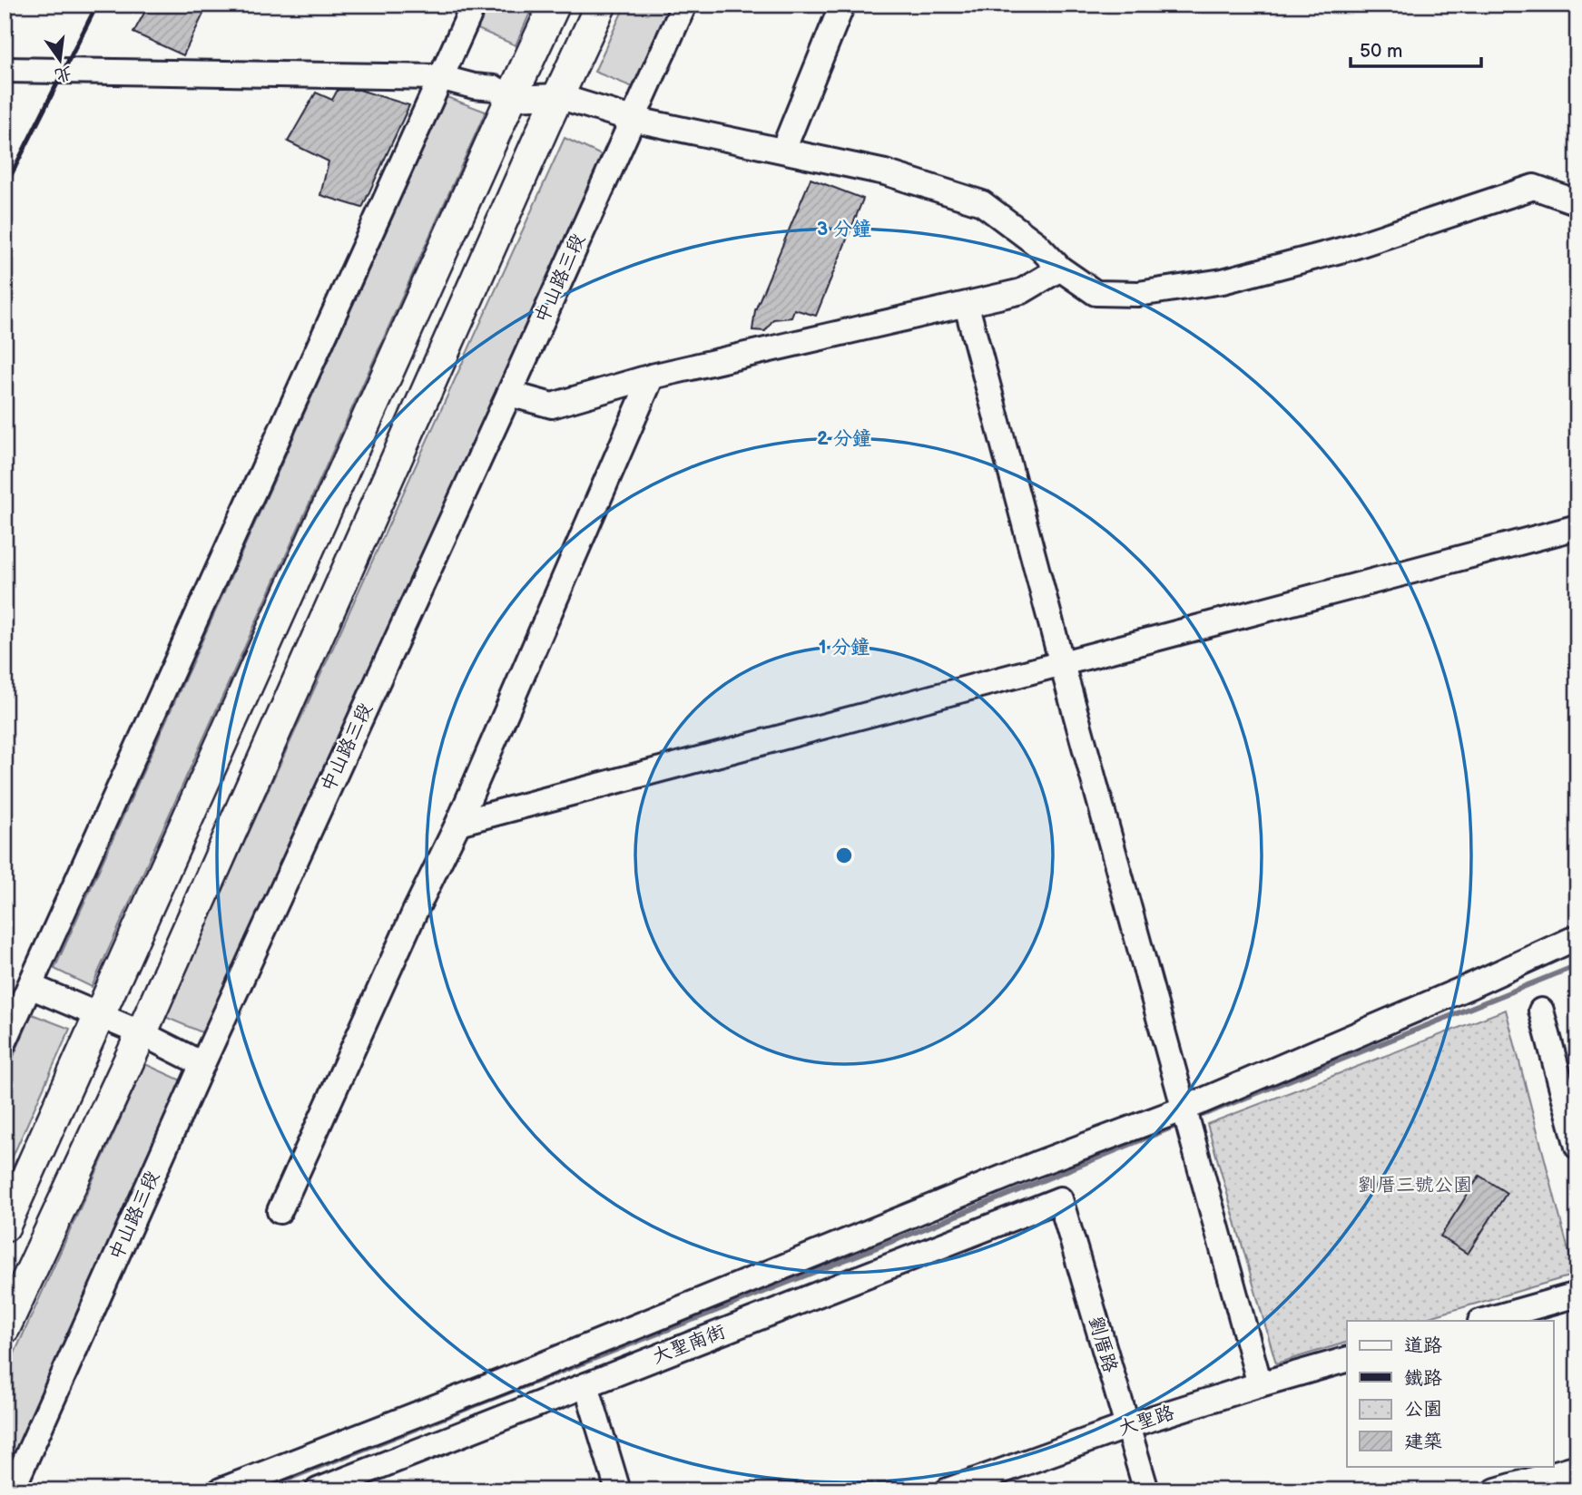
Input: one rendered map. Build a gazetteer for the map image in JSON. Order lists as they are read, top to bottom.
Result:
{
  "streets": {
    "street": [
      "中山路三段",
      "大聖南街",
      "劉厝路",
      "大聖路"
    ]
  },
  "crossings": [
    ["大聖南街", "劉厝路"],
    ["劉厝路", "大聖路"]
  ],
  "parks": ["劉厝三號公園"],
  "legend": [
    "道路",
    "鐵路",
    "公園",
    "建築"
  ],
  "scale_bar": "50 m",
  "north": "bottom",
  "rings": ["3 分鐘", "2 分鐘", "1 分鐘"]
}
